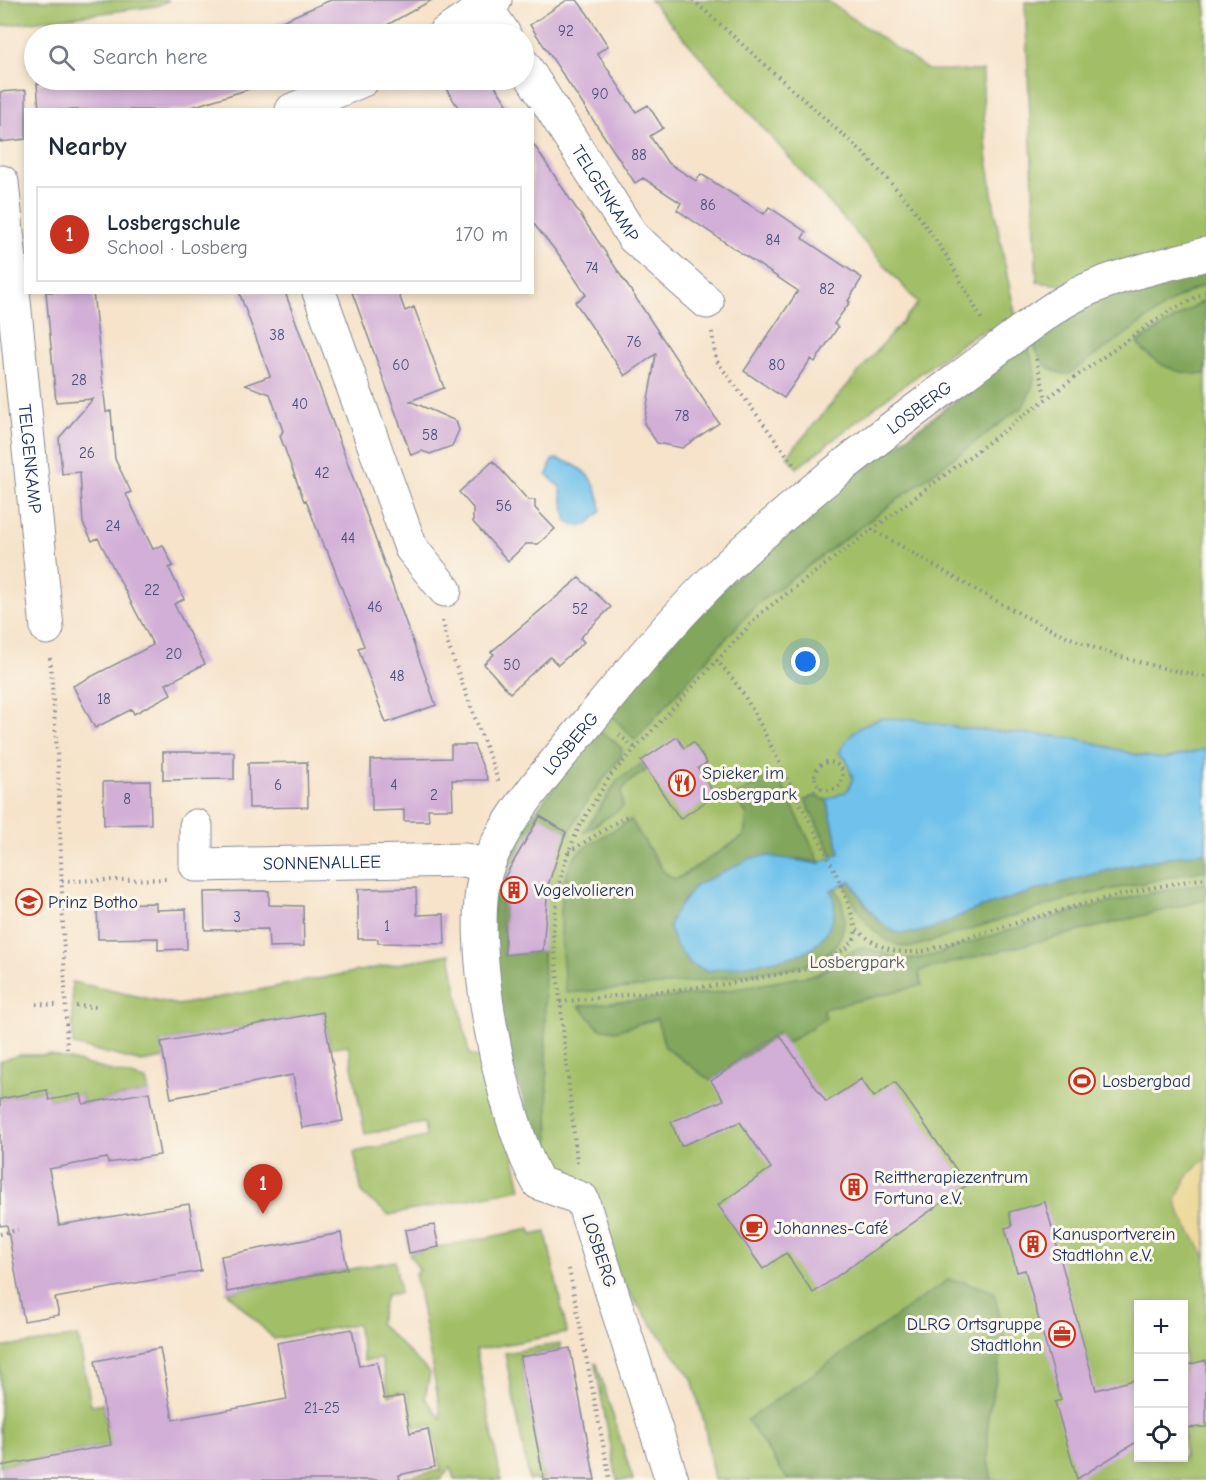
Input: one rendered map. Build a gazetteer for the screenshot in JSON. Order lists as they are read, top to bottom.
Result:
{
  "streets": {
    "street": ["TELGENKAMP", "LOSBERG", "SONNENALLEE"]
  },
  "crossings": [
    ["LOSBERG", "SONNENALLEE"]
  ],
  "parks": ["Losbergpark"],
  "places": {
    "restaurant": ["Spieker im Losbergpark"],
    "building": ["Vogelvolieren", "Reittherapiezentrum Fortuna e.V.", "Kanusportverein Stadtlohn e.V."],
    "school or university": ["Prinz Botho"],
    "sports": ["Losbergbad"],
    "cafe": ["Johannes-Café"],
    "office": ["DLRG Ortsgruppe Stadtlohn"]
  },
  "house_numbers": [
    "92",
    "90",
    "88",
    "86",
    "84",
    "74",
    "82",
    "38",
    "76",
    "60",
    "80",
    "28",
    "40",
    "78",
    "58",
    "26",
    "42",
    "56",
    "24",
    "44",
    "22",
    "46",
    "52",
    "20",
    "50",
    "48",
    "18",
    "6",
    "4",
    "2",
    "8",
    "3",
    "1",
    "21-25"
  ],
  "page": {
    "search": "Search here",
    "heading": "Nearby",
    "list": [
      {
        "mark": "1",
        "name": "Losbergschule",
        "note": "School · Losberg",
        "value": "170 m"
      }
    ],
    "pins": "1",
    "map_buttons": ["+", "−"]
  }
}
